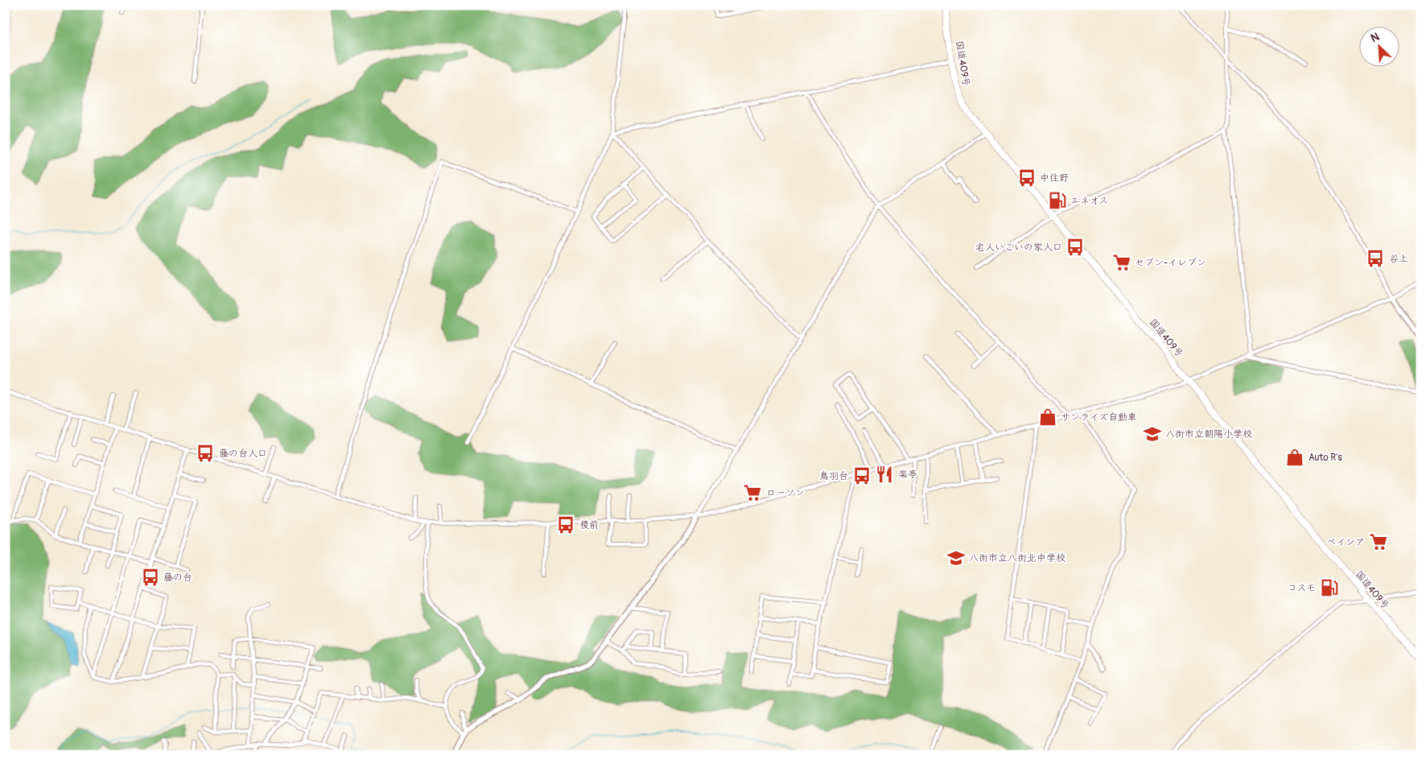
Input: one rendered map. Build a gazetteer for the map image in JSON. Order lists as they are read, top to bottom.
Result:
{
  "streets": {
    "highway": ["国道409号"]
  },
  "places": {
    "bus stop": [
      "中住野",
      "老人いこいの家入口",
      "谷上",
      "藤の台入口",
      "鳥羽台",
      "榎前",
      "藤の台"
    ],
    "fuel station": ["エネオス", "コスモ"],
    "supermarket": ["セブン-イレブン", "ローソン", "ベイシア"],
    "shop": ["サンライズ自動車", "Auto R's"],
    "school or university": ["八街市立朝陽小学校", "八街市立八街北中学校"],
    "restaurant": ["楽亭"]
  },
  "north": "top left"
}
